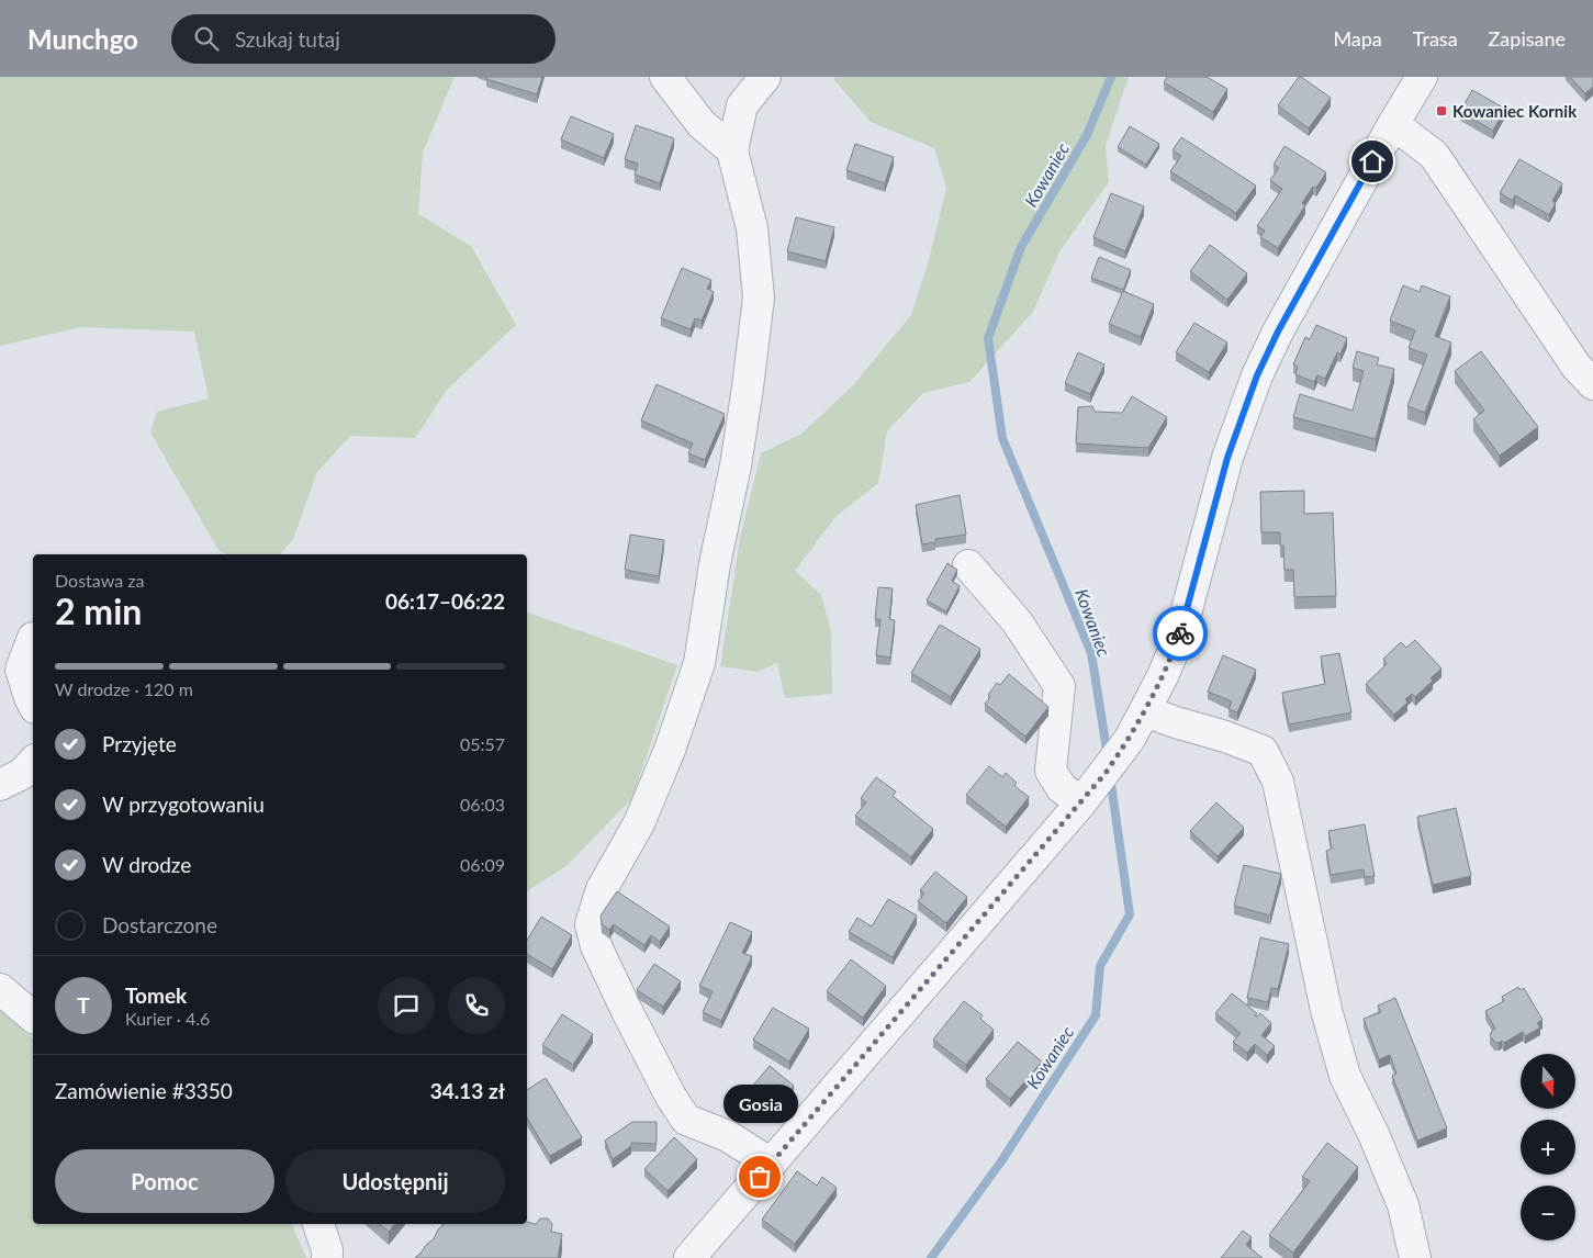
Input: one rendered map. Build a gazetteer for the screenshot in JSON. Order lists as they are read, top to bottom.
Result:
{
  "water": ["Kowaniec"],
  "places": {
    "transit": ["Kowaniec Kornik"],
    "other": ["Gosia"]
  },
  "north": "bottom",
  "page": {
    "header": "Munchgo",
    "search": "Szukaj tutaj",
    "nav": ["Mapa", "Trasa", "Zapisane"],
    "heading": ["2 min", "Dostawa za", "06:17–06:22"],
    "panel": [
      "Tomek",
      "Kurier · 4.6",
      "Zamówienie #3350",
      "34.13 zł"
    ],
    "bar": "W drodze · 120 m",
    "list": [
      ["Przyjęte", "05:57"],
      ["W przygotowaniu", "06:03"],
      ["W drodze", "06:09"],
      "Dostarczone"
    ],
    "round": "T",
    "map_buttons": ["+", "−"],
    "bubble": "Gosia",
    "buttons": ["Pomoc", "Udostępnij"]
  }
}
